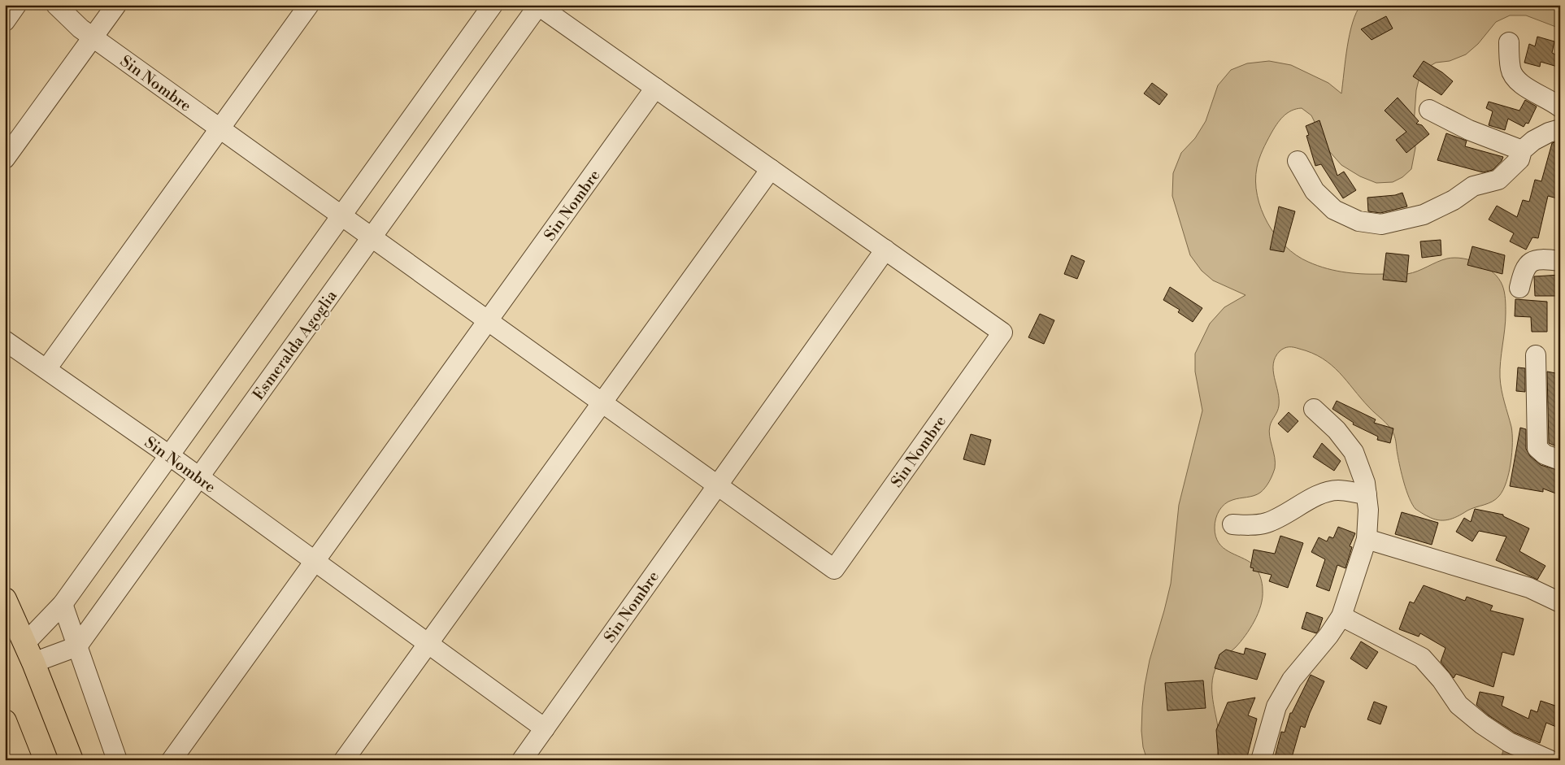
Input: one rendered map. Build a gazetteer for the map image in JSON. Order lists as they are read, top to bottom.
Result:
{
  "streets": {
    "street": ["Sin Nombre", "Esmeralda Agoglia"]
  },
  "crossings": [
    ["Sin Nombre", "Esmeralda Agoglia"]
  ]
}
